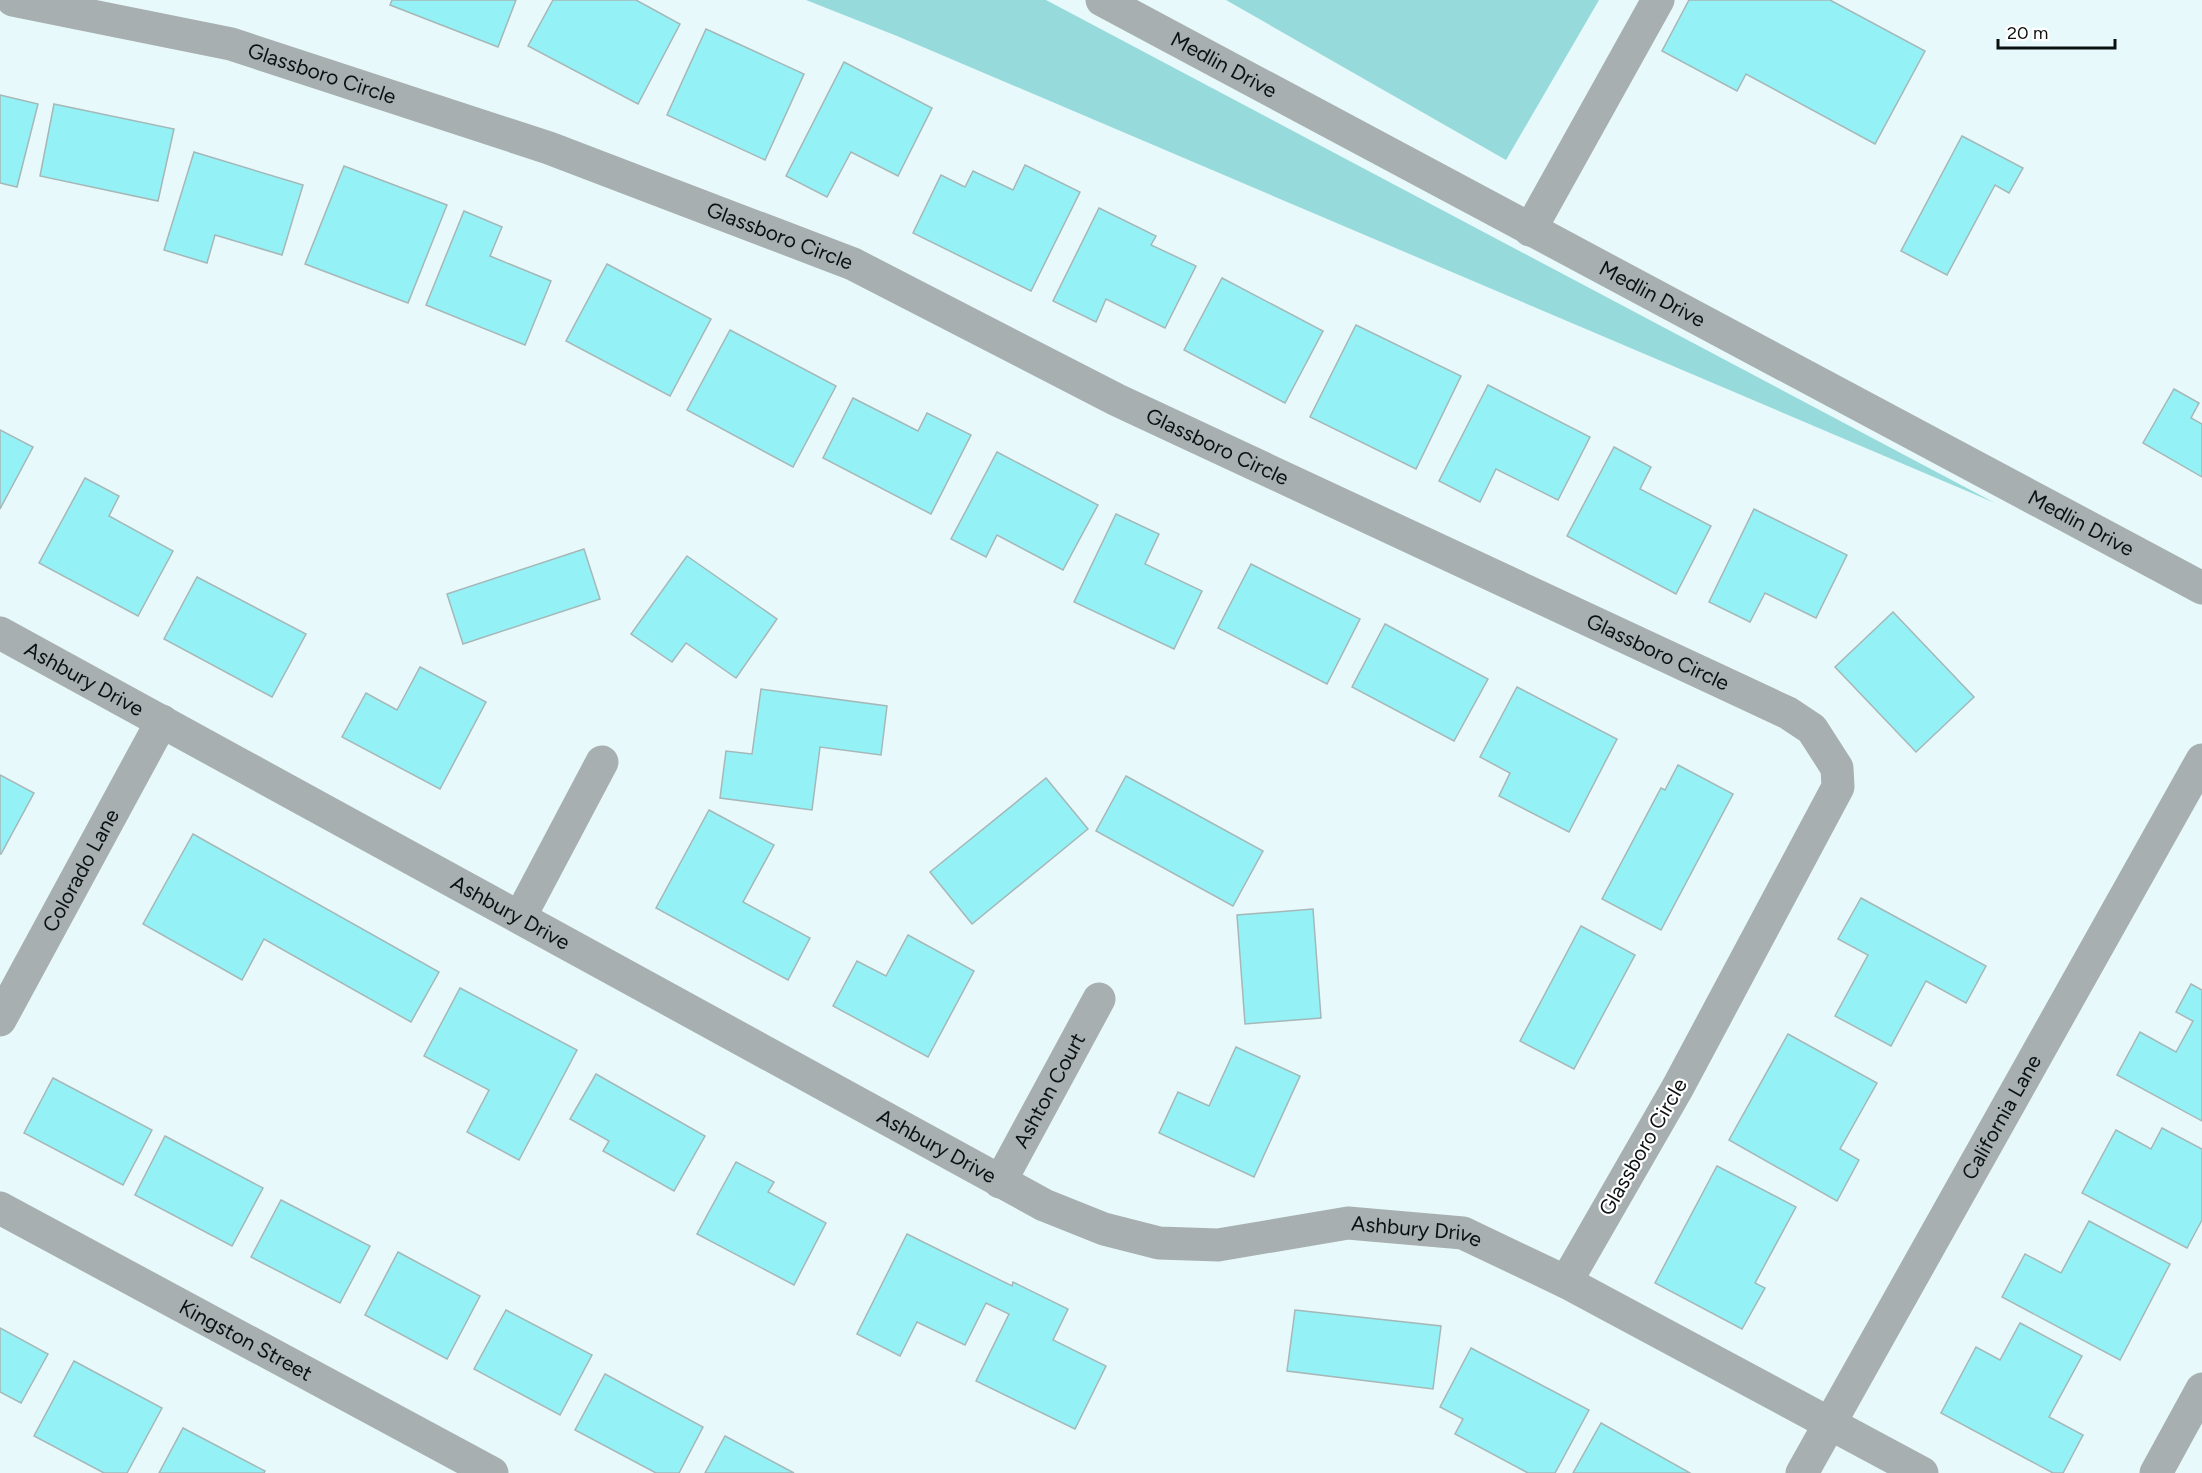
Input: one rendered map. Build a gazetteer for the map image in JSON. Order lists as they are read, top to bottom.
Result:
{
  "streets": {
    "street": [
      "Medlin Drive",
      "Glassboro Circle",
      "Ashbury Drive",
      "Colorado Lane",
      "Ashton Court",
      "California Lane",
      "Kingston Street"
    ]
  },
  "crossings": [
    ["Glassboro Circle", "Ashbury Drive"],
    ["Ashbury Drive", "Colorado Lane"],
    ["Ashbury Drive", "Ashton Court"],
    ["Ashbury Drive", "California Lane"]
  ],
  "scale_bar": "20 m"
}
